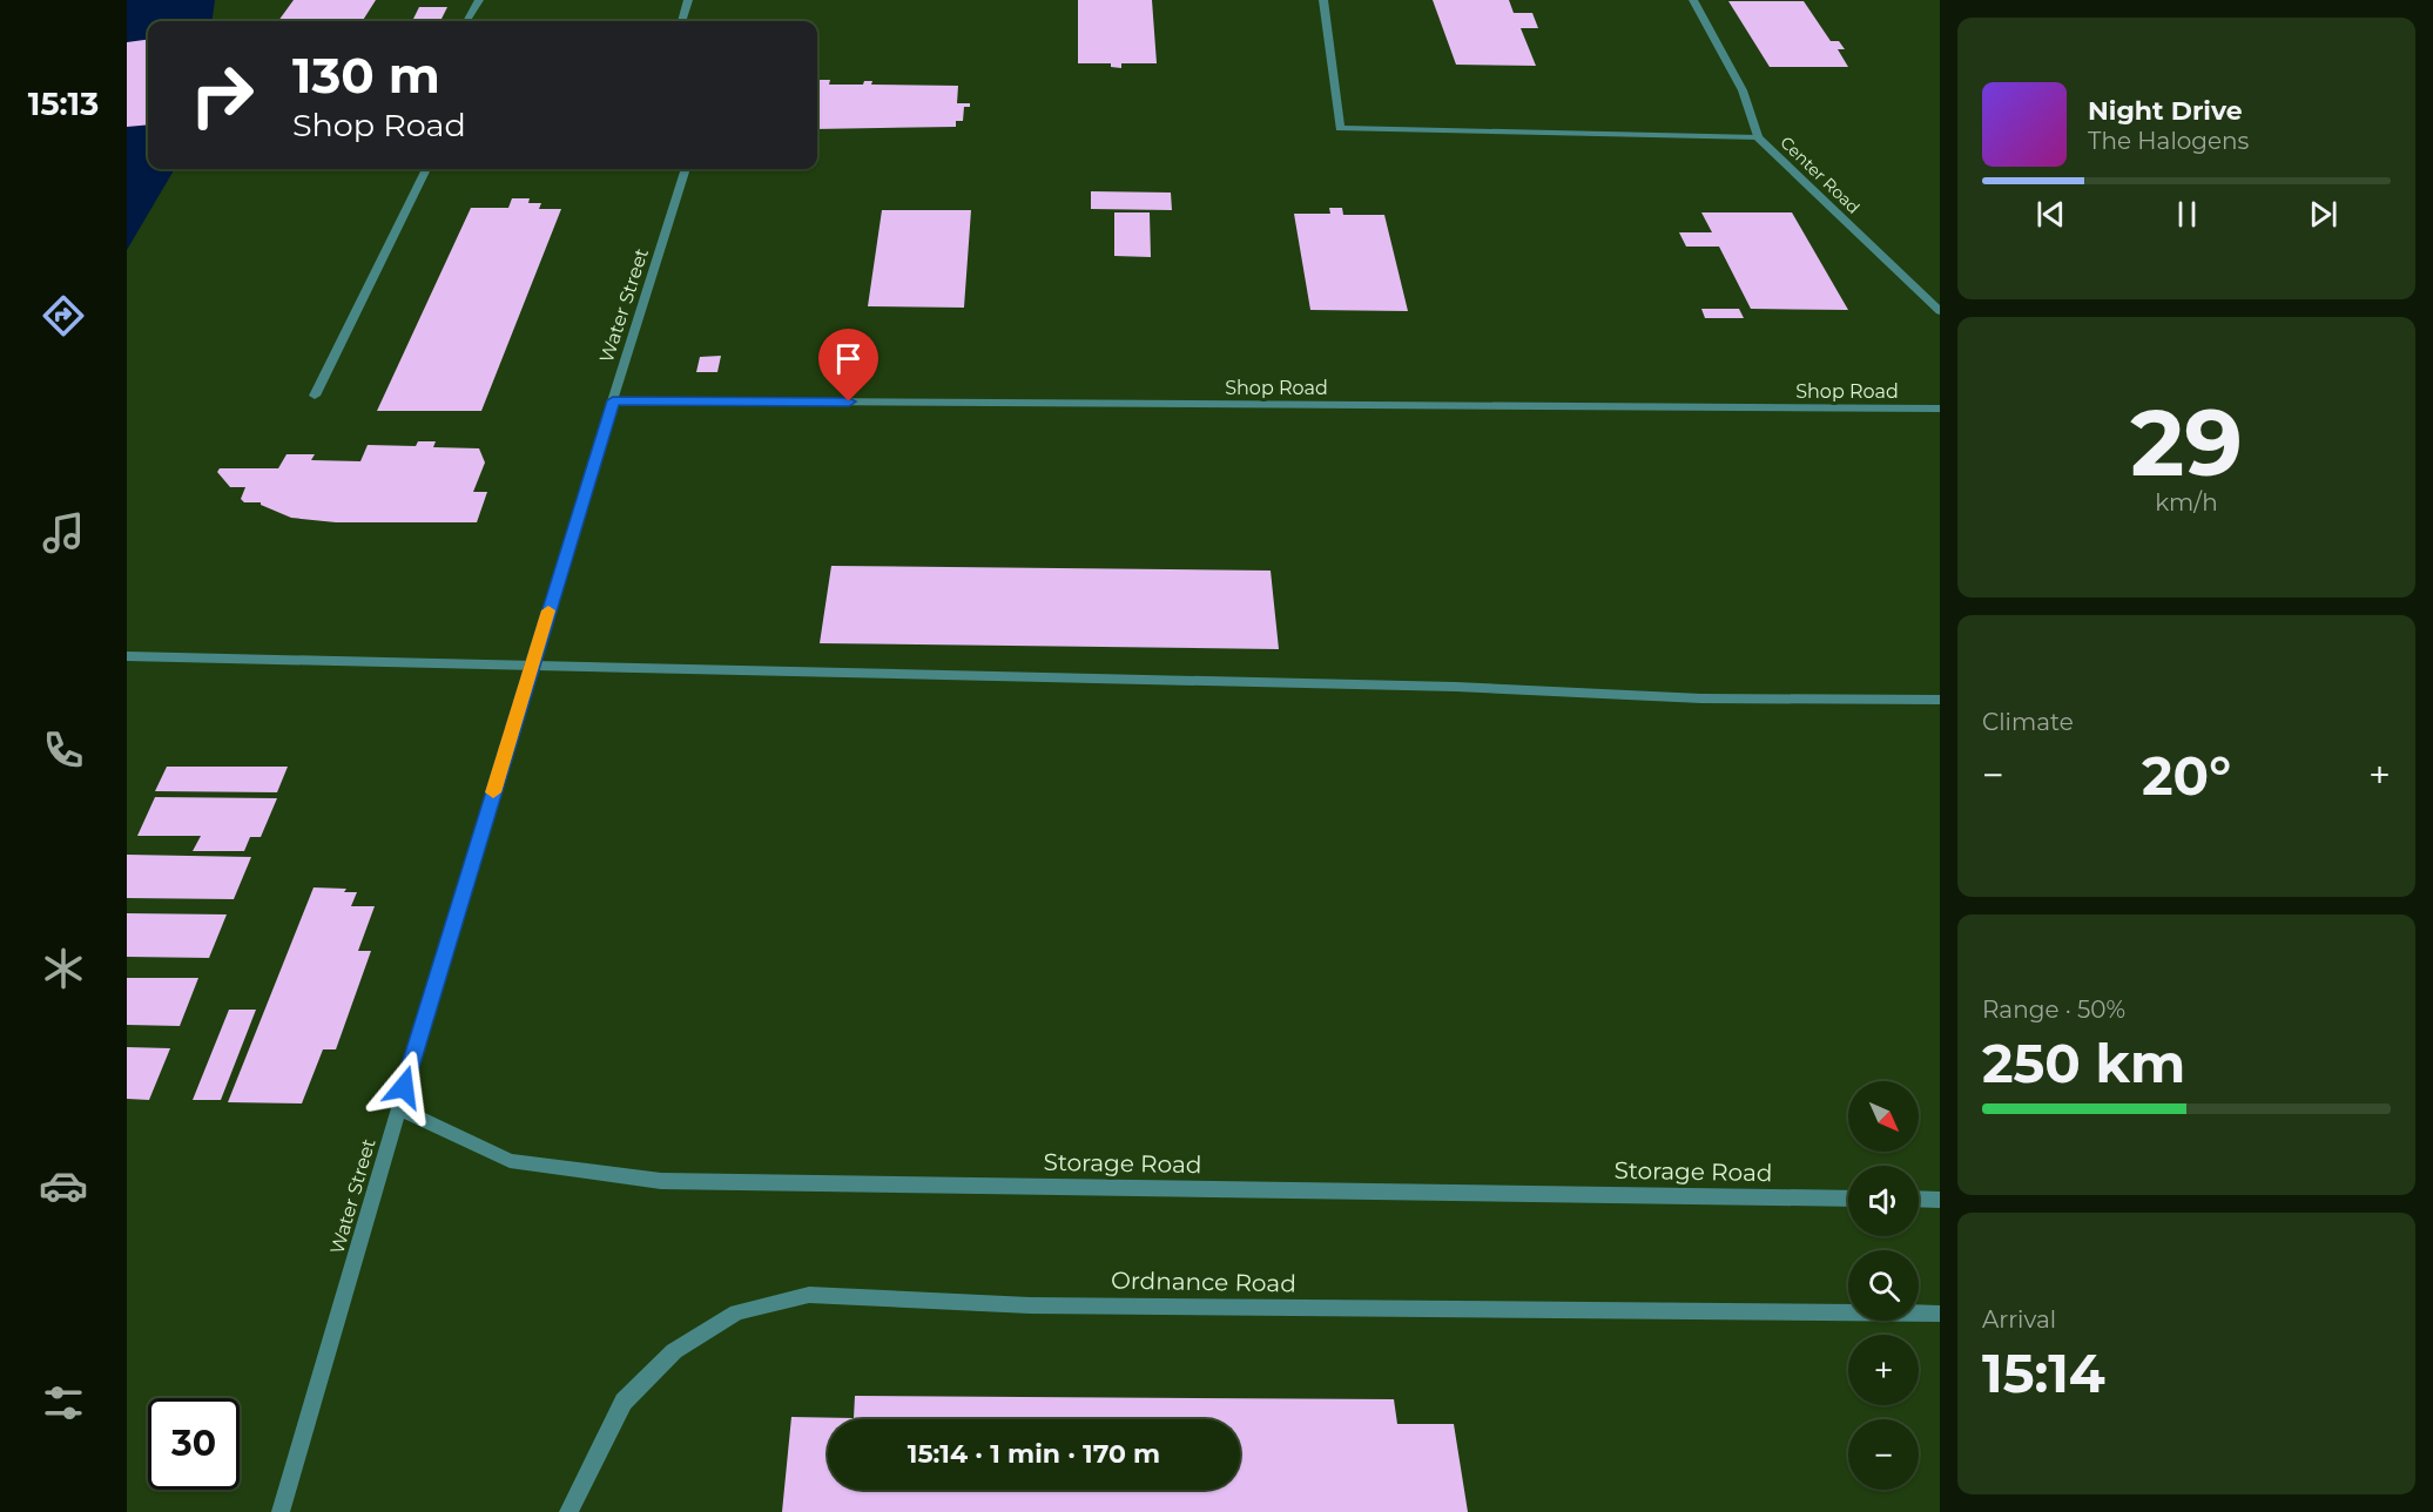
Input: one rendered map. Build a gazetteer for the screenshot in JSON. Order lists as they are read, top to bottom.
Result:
{
  "streets": {
    "street": [
      "Center Road",
      "Water Street",
      "Shop Road",
      "Storage Road",
      "Ordnance Road"
    ]
  },
  "crossings": [
    ["Water Street", "Shop Road"],
    ["Water Street", "Storage Road"]
  ],
  "north": "bottom right",
  "page": {
    "tabs": "15:13",
    "turn": ["130 m", "Shop Road"],
    "song": ["Night Drive", "The Halogens"],
    "tile": [
      ["29", "km/h"],
      "Climate",
      ["Range · 50%", "250 km"],
      ["Arrival", "15:14"]
    ],
    "heat": ["−", "20°", "+"],
    "map_buttons": ["+", "−"],
    "limit": "30",
    "trip": "15:14 · 1 min · 170 m"
  }
}
